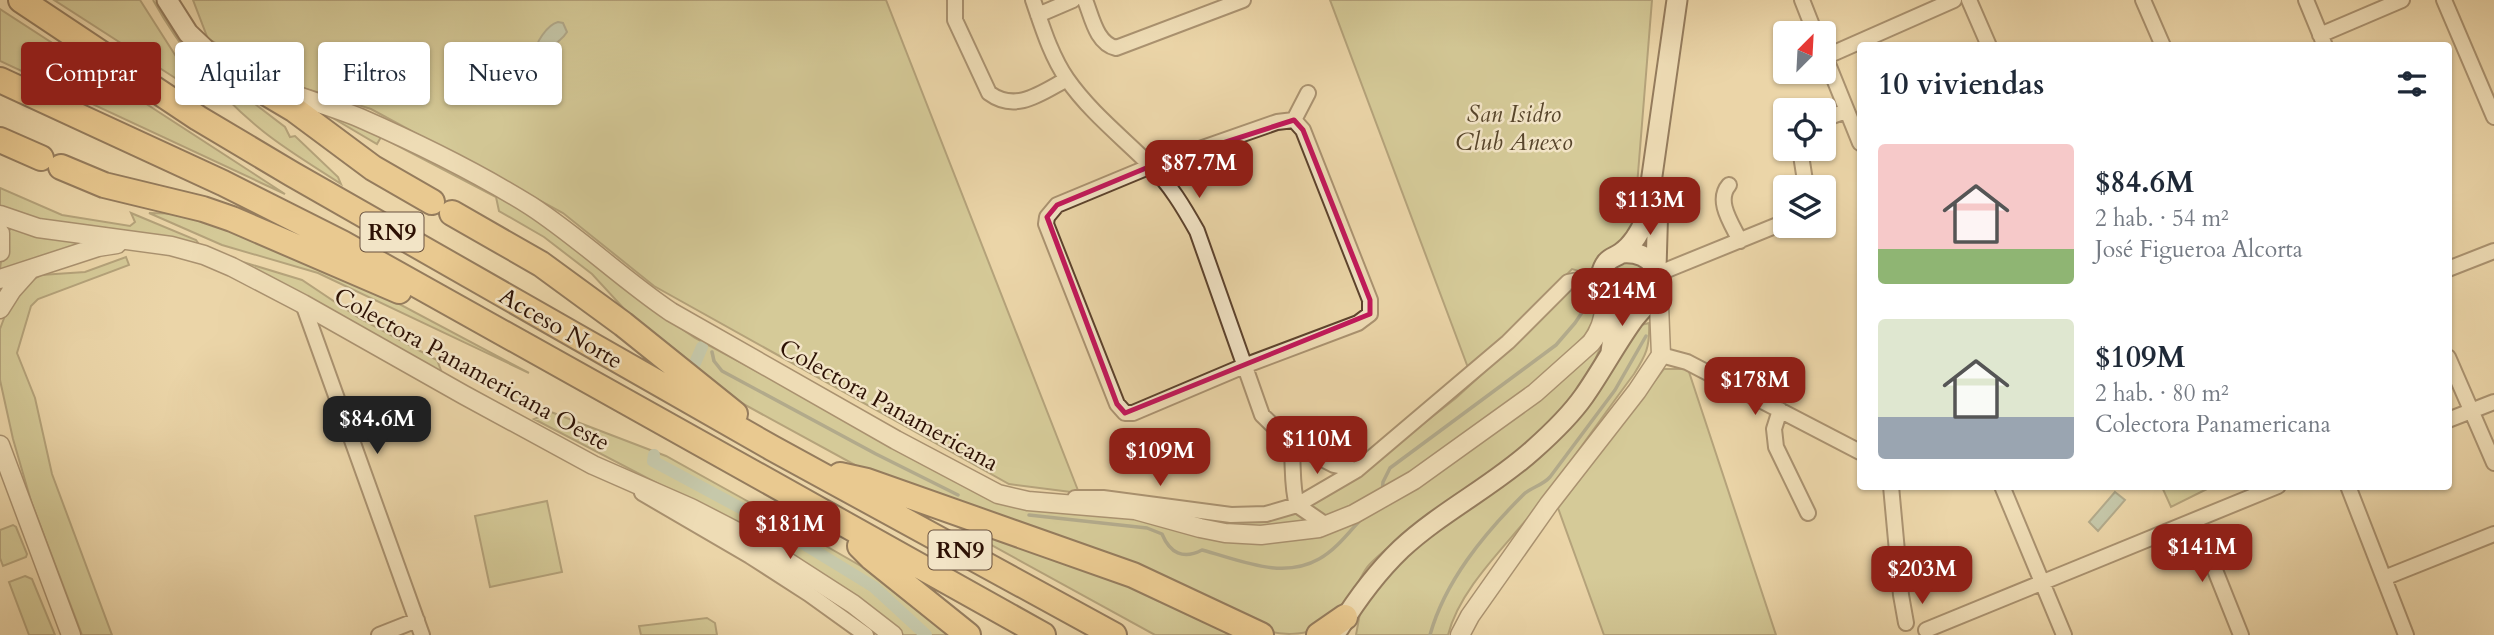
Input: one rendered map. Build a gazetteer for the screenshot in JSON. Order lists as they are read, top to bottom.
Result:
{
  "streets": {
    "highway": ["RN9", "Acceso Norte"],
    "main road": ["Colectora Panamericana"],
    "street": ["Colectora Panamericana Oeste"]
  },
  "parks": ["San Isidro Club Anexo"],
  "north": "top right",
  "page": {
    "chip": [
      "Comprar",
      "Alquilar",
      "Filtros",
      "Nuevo"
    ],
    "heading": "10 viviendas",
    "list": [
      {
        "name": "$84.6M",
        "note": "2 hab. · 54 m² · José Figueroa Alcorta"
      },
      {
        "name": "$109M",
        "note": "2 hab. · 80 m² · Colectora Panamericana"
      }
    ],
    "price": [
      "$87.7M",
      "$113M",
      "$214M",
      "$178M",
      "$84.6M",
      "$110M",
      "$109M",
      "$181M",
      "$141M",
      "$203M"
    ]
  }
}
